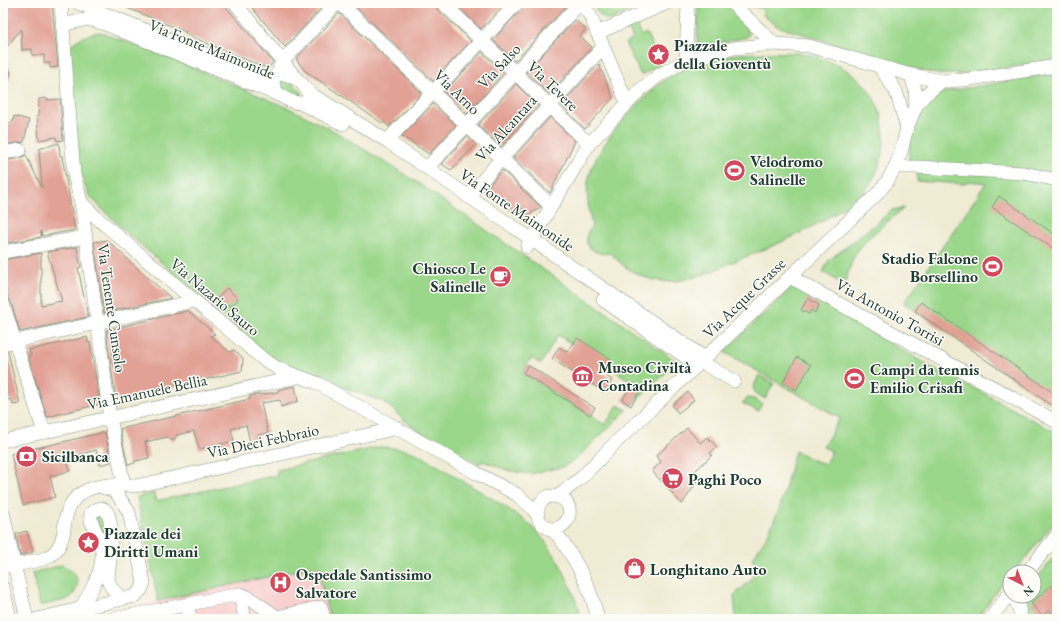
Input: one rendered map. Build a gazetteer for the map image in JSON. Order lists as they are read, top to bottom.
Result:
{
  "streets": {
    "street": [
      "Via Fonte Maimonide",
      "Via Salso",
      "Via Tevere",
      "Via Arno",
      "Via Alcantara",
      "Via Nazario Sauro",
      "Via Acque Grasse",
      "Via Tenente Cunsolo",
      "Via Antonio Torrisi",
      "Via Emanuele Bellia",
      "Via Dieci Febbraio"
    ]
  },
  "crossings": [
    ["Via Fonte Maimonide", "Via Salso"],
    ["Via Fonte Maimonide", "Via Alcantara"],
    ["Via Fonte Maimonide", "Via Acque Grasse"],
    ["Via Salso", "Via Tevere"],
    ["Via Salso", "Via Arno"],
    ["Via Tevere", "Via Alcantara"],
    ["Via Arno", "Via Alcantara"],
    ["Via Nazario Sauro", "Via Tenente Cunsolo"],
    ["Via Nazario Sauro", "Via Emanuele Bellia"],
    ["Via Nazario Sauro", "Via Dieci Febbraio"],
    ["Via Acque Grasse", "Via Antonio Torrisi"],
    ["Via Tenente Cunsolo", "Via Emanuele Bellia"],
    ["Via Tenente Cunsolo", "Via Dieci Febbraio"]
  ],
  "places": {
    "place": ["Piazzale della Gioventù", "Piazzale dei Diritti Umani"],
    "sports": ["Velodromo Salinelle", "Stadio Falcone Borsellino", "Campi da tennis Emilio Crisafi"],
    "cafe": ["Chiosco Le Salinelle"],
    "museum": ["Museo Civiltà Contadina"],
    "bank": ["Sicilbanca"],
    "supermarket": ["Paghi Poco"],
    "shop": ["Longhitano Auto"],
    "hospital": ["Ospedale Santissimo Salvatore"]
  },
  "north": "bottom right"
}
